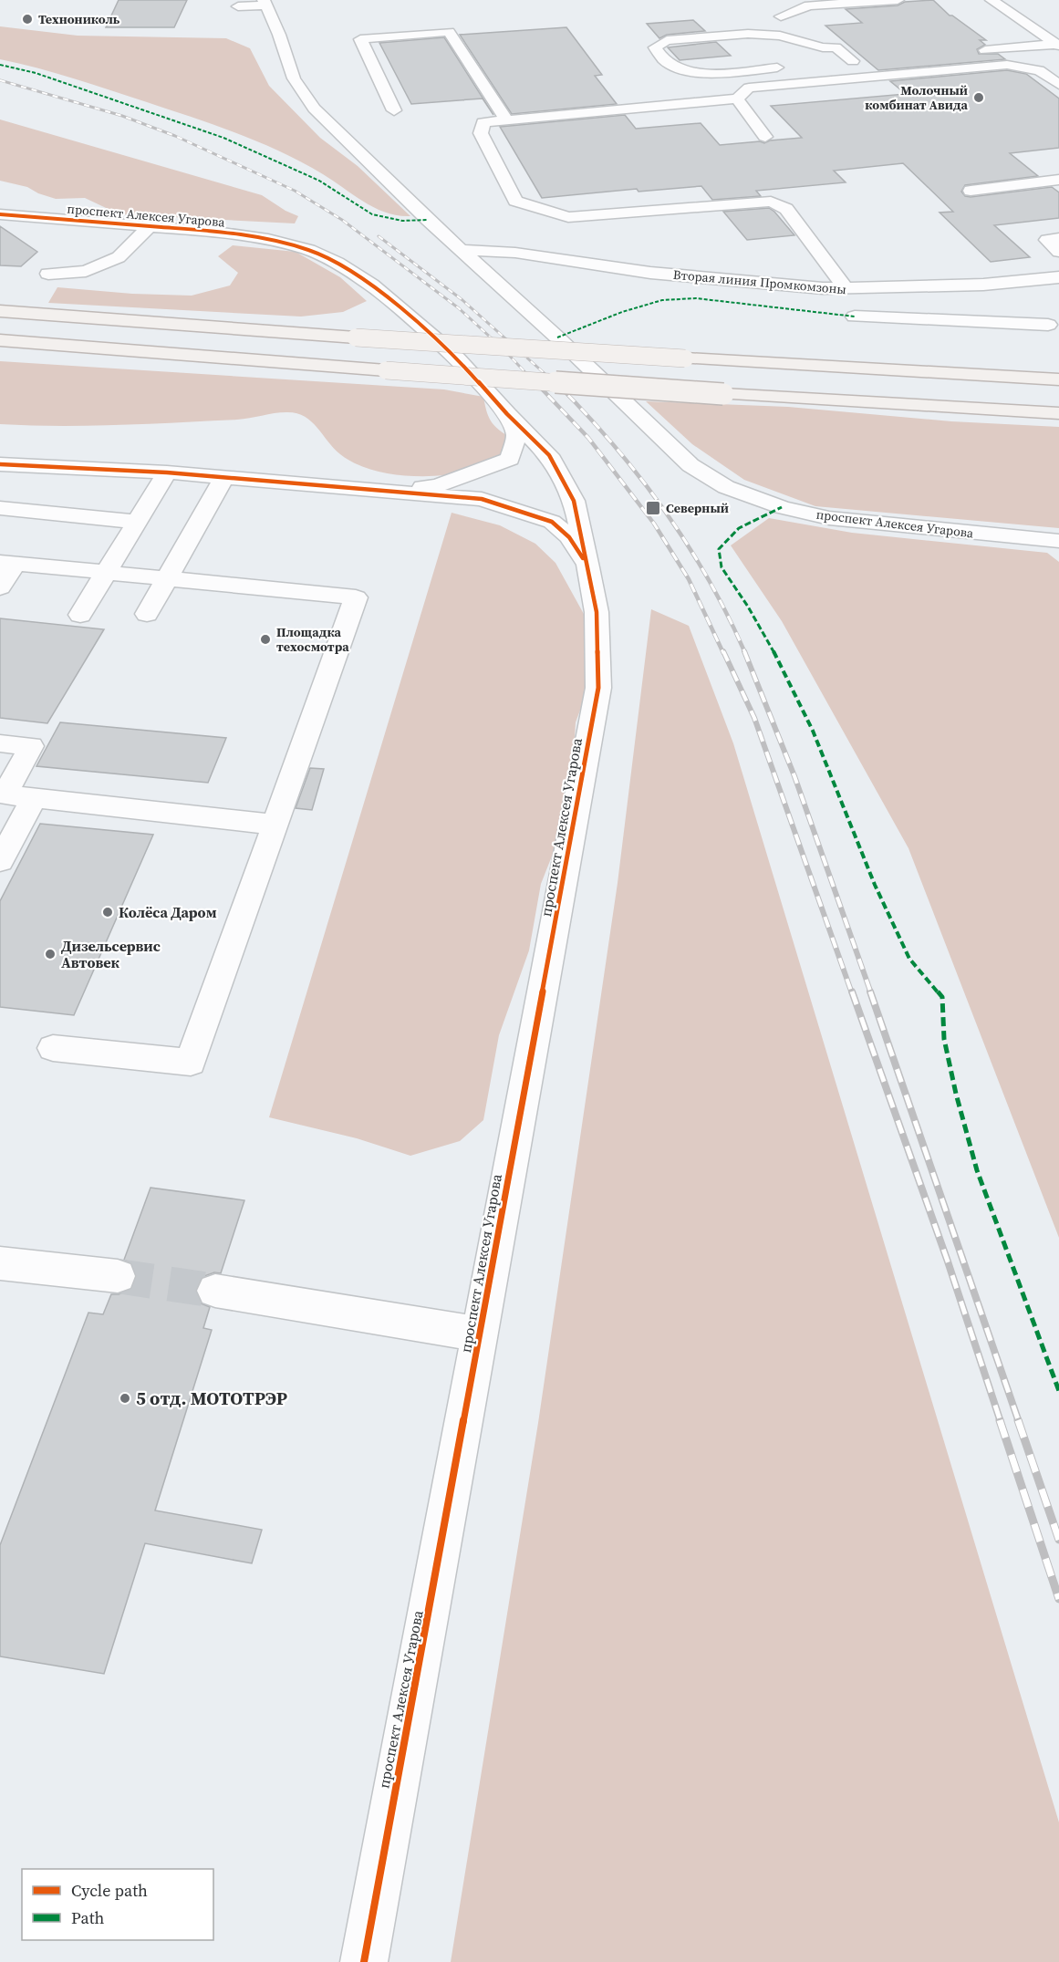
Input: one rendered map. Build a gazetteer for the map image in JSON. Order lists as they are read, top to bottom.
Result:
{
  "streets": {
    "street": ["проспект Алексея Угарова", "Вторая линия Промкомзоны"]
  },
  "crossings": [
    ["проспект Алексея Угарова", "Вторая линия Промкомзоны"]
  ],
  "places": {
    "other": [
      "Технониколь",
      "Молочный комбинат Авида",
      "Площадка техосмотра",
      "Колёса Даром",
      "Дизельсервис Автовек",
      "5 отд. МОТОТРЭР"
    ],
    "transit": ["Северный"]
  },
  "legend": ["Cycle path", "Path"]
}
